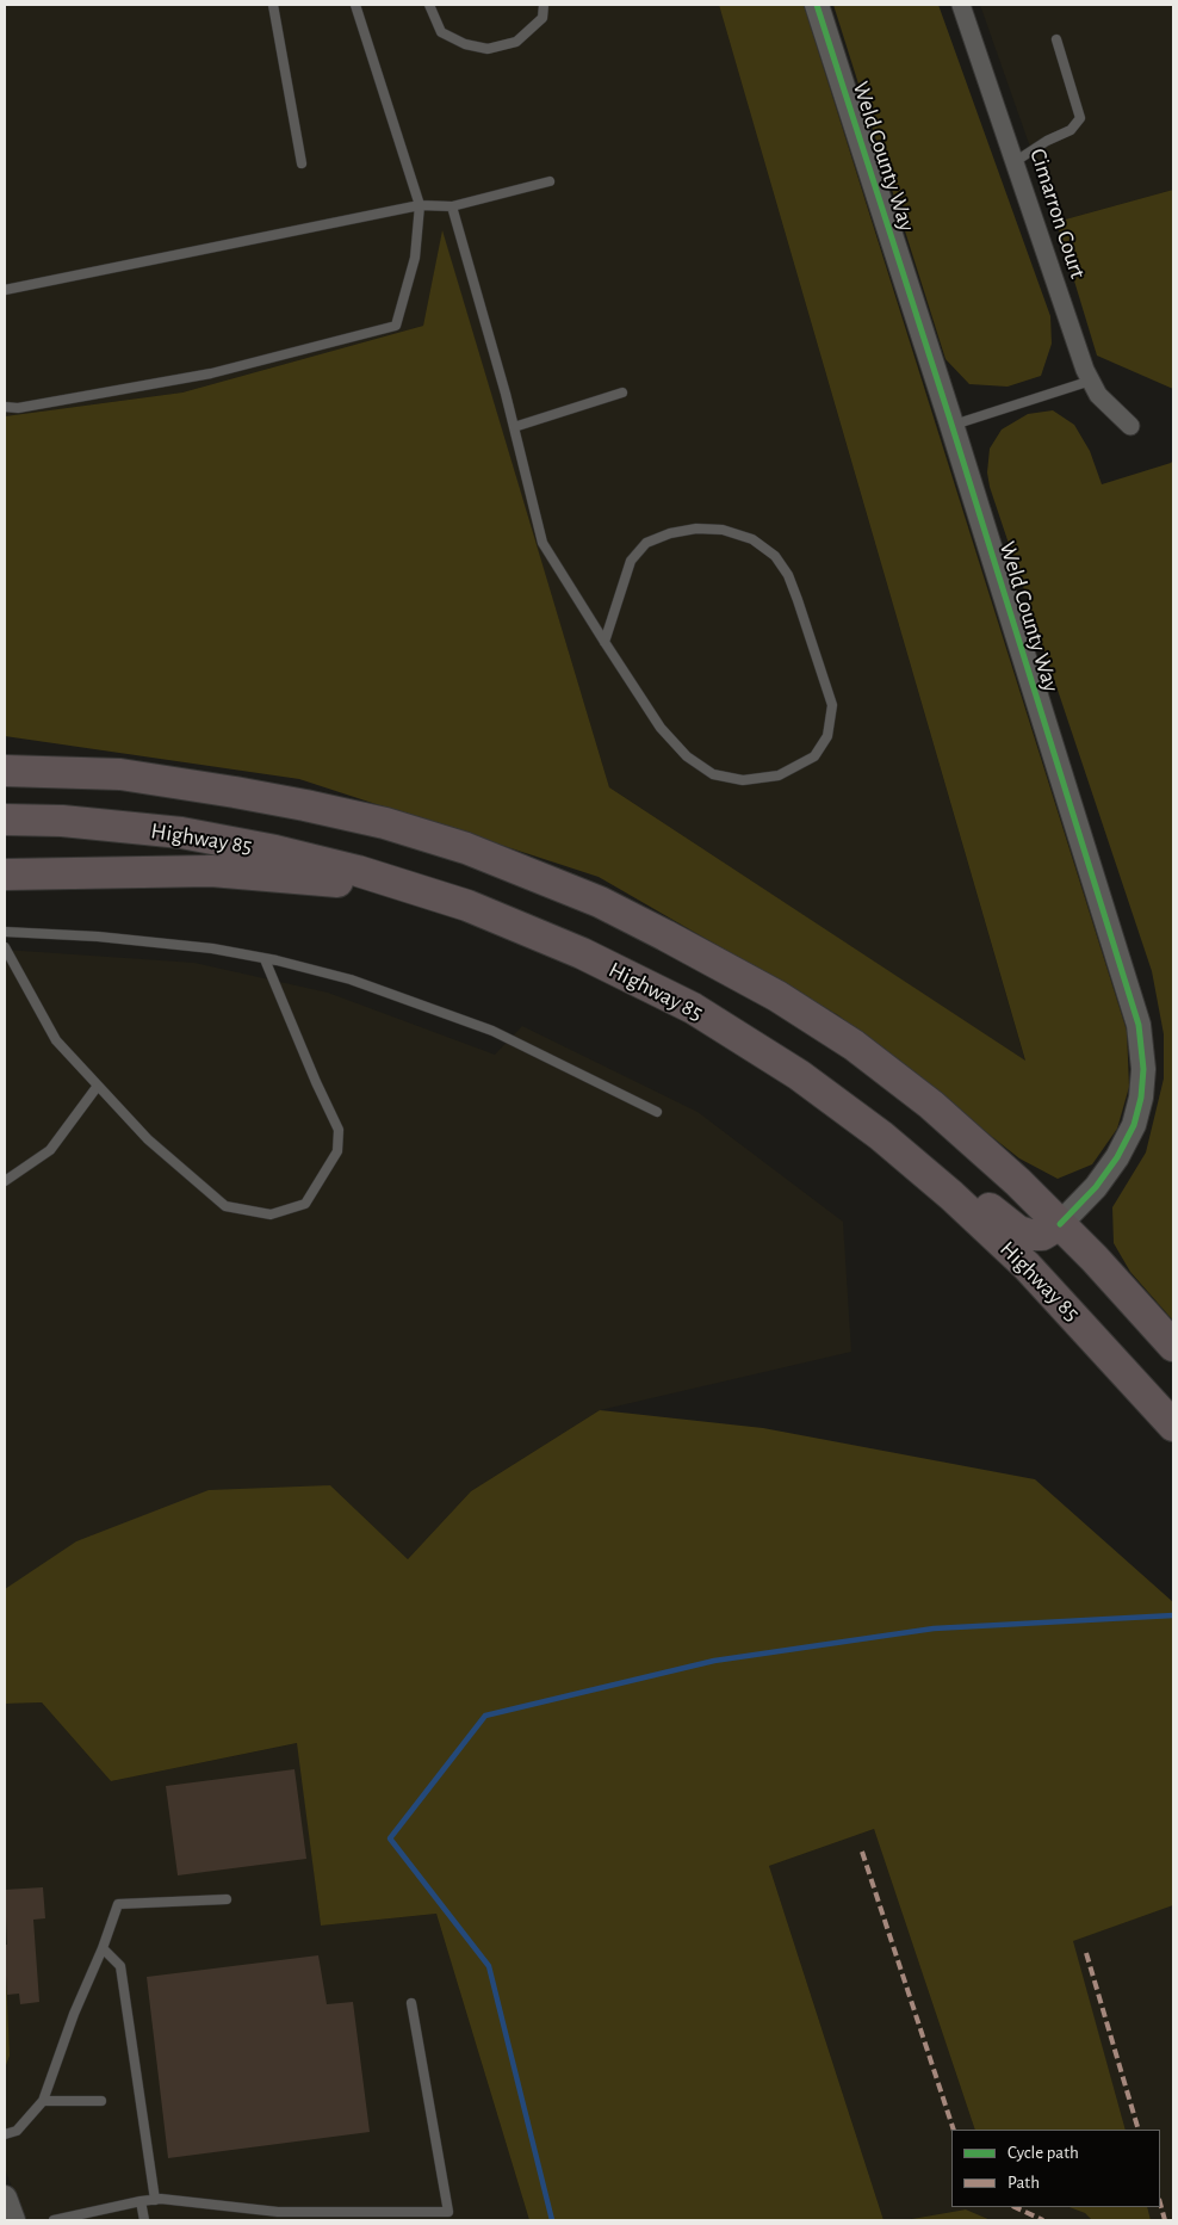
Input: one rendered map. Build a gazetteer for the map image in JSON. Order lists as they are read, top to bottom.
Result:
{
  "streets": {
    "highway": ["Highway 85"],
    "street": ["Weld County Way", "Cimarron Court"]
  },
  "legend": ["Cycle path", "Path"]
}
